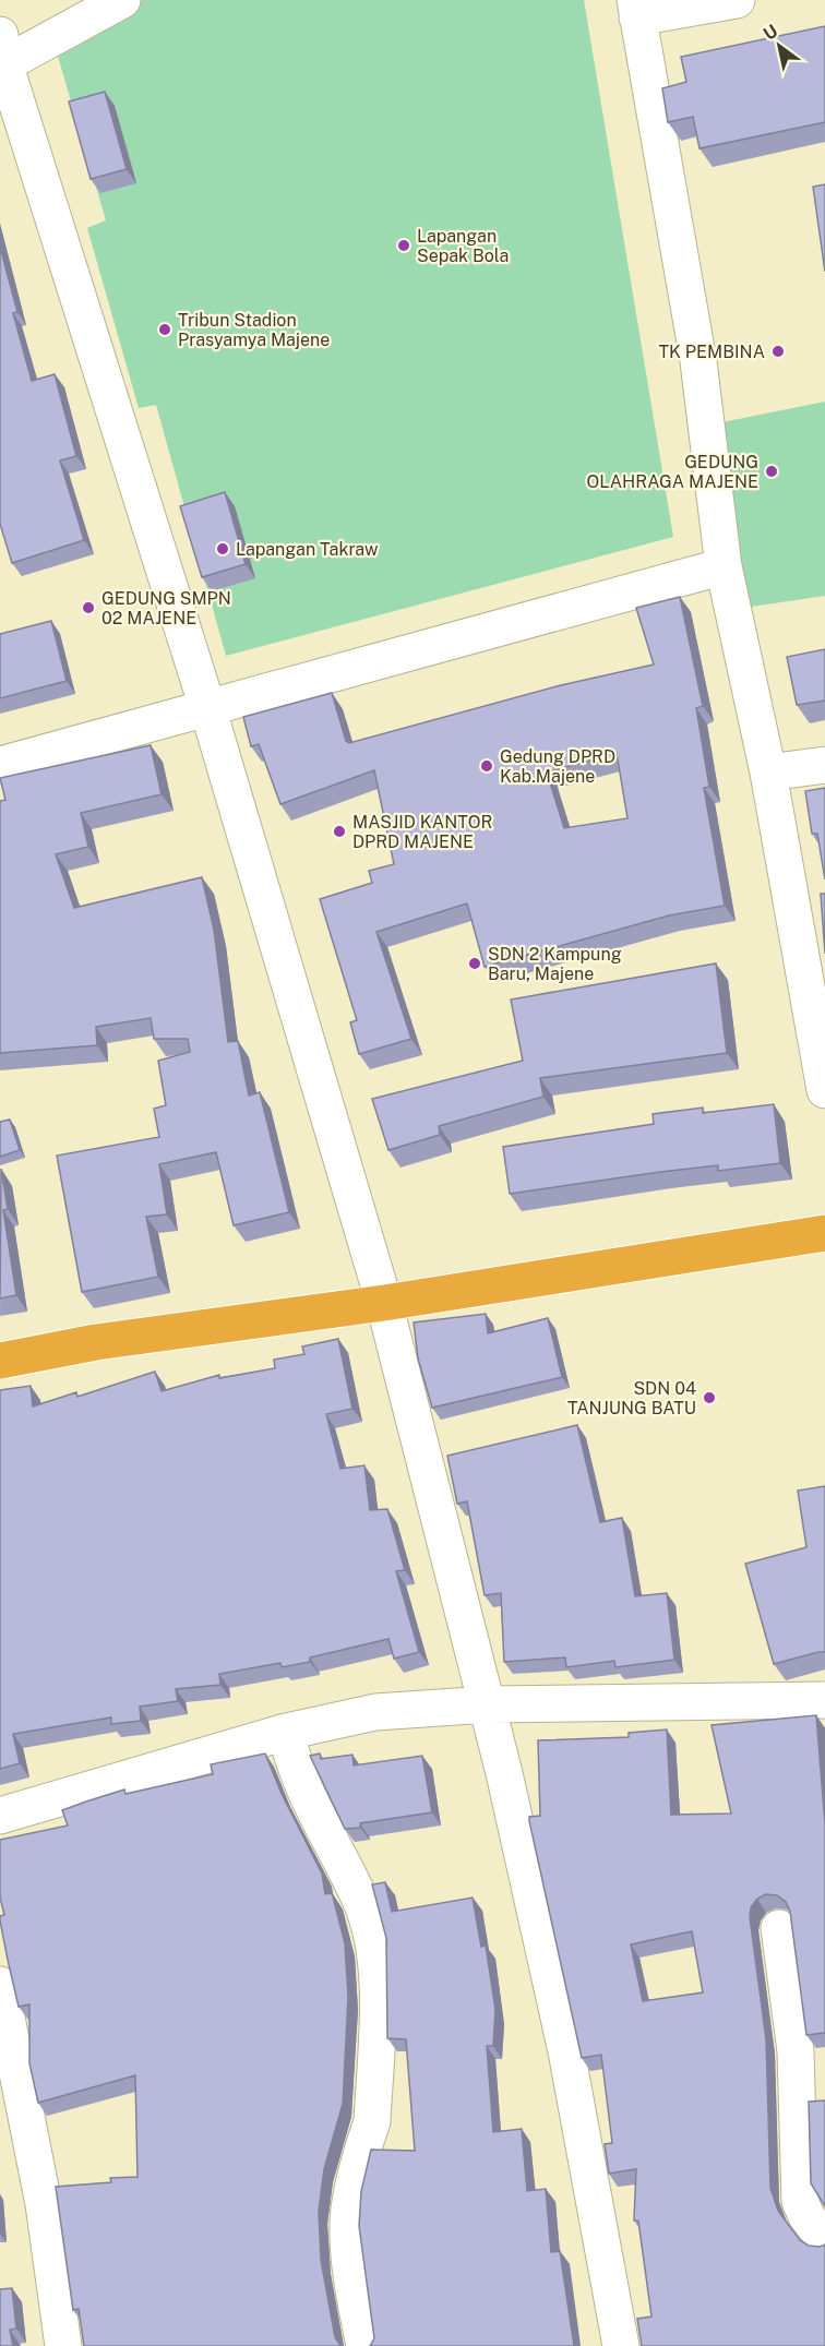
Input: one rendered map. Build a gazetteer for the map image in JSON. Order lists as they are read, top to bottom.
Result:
{
  "places": [
    "Lapangan Sepak Bola",
    "Tribun Stadion Prasyamya Majene",
    "TK PEMBINA",
    "GEDUNG OLAHRAGA MAJENE",
    "Lapangan Takraw",
    "GEDUNG SMPN 02 MAJENE",
    "Gedung DPRD Kab.Majene",
    "MASJID KANTOR DPRD MAJENE",
    "SDN 2 Kampung Baru, Majene",
    "SDN 04 TANJUNG BATU"
  ],
  "north": "top left"
}
